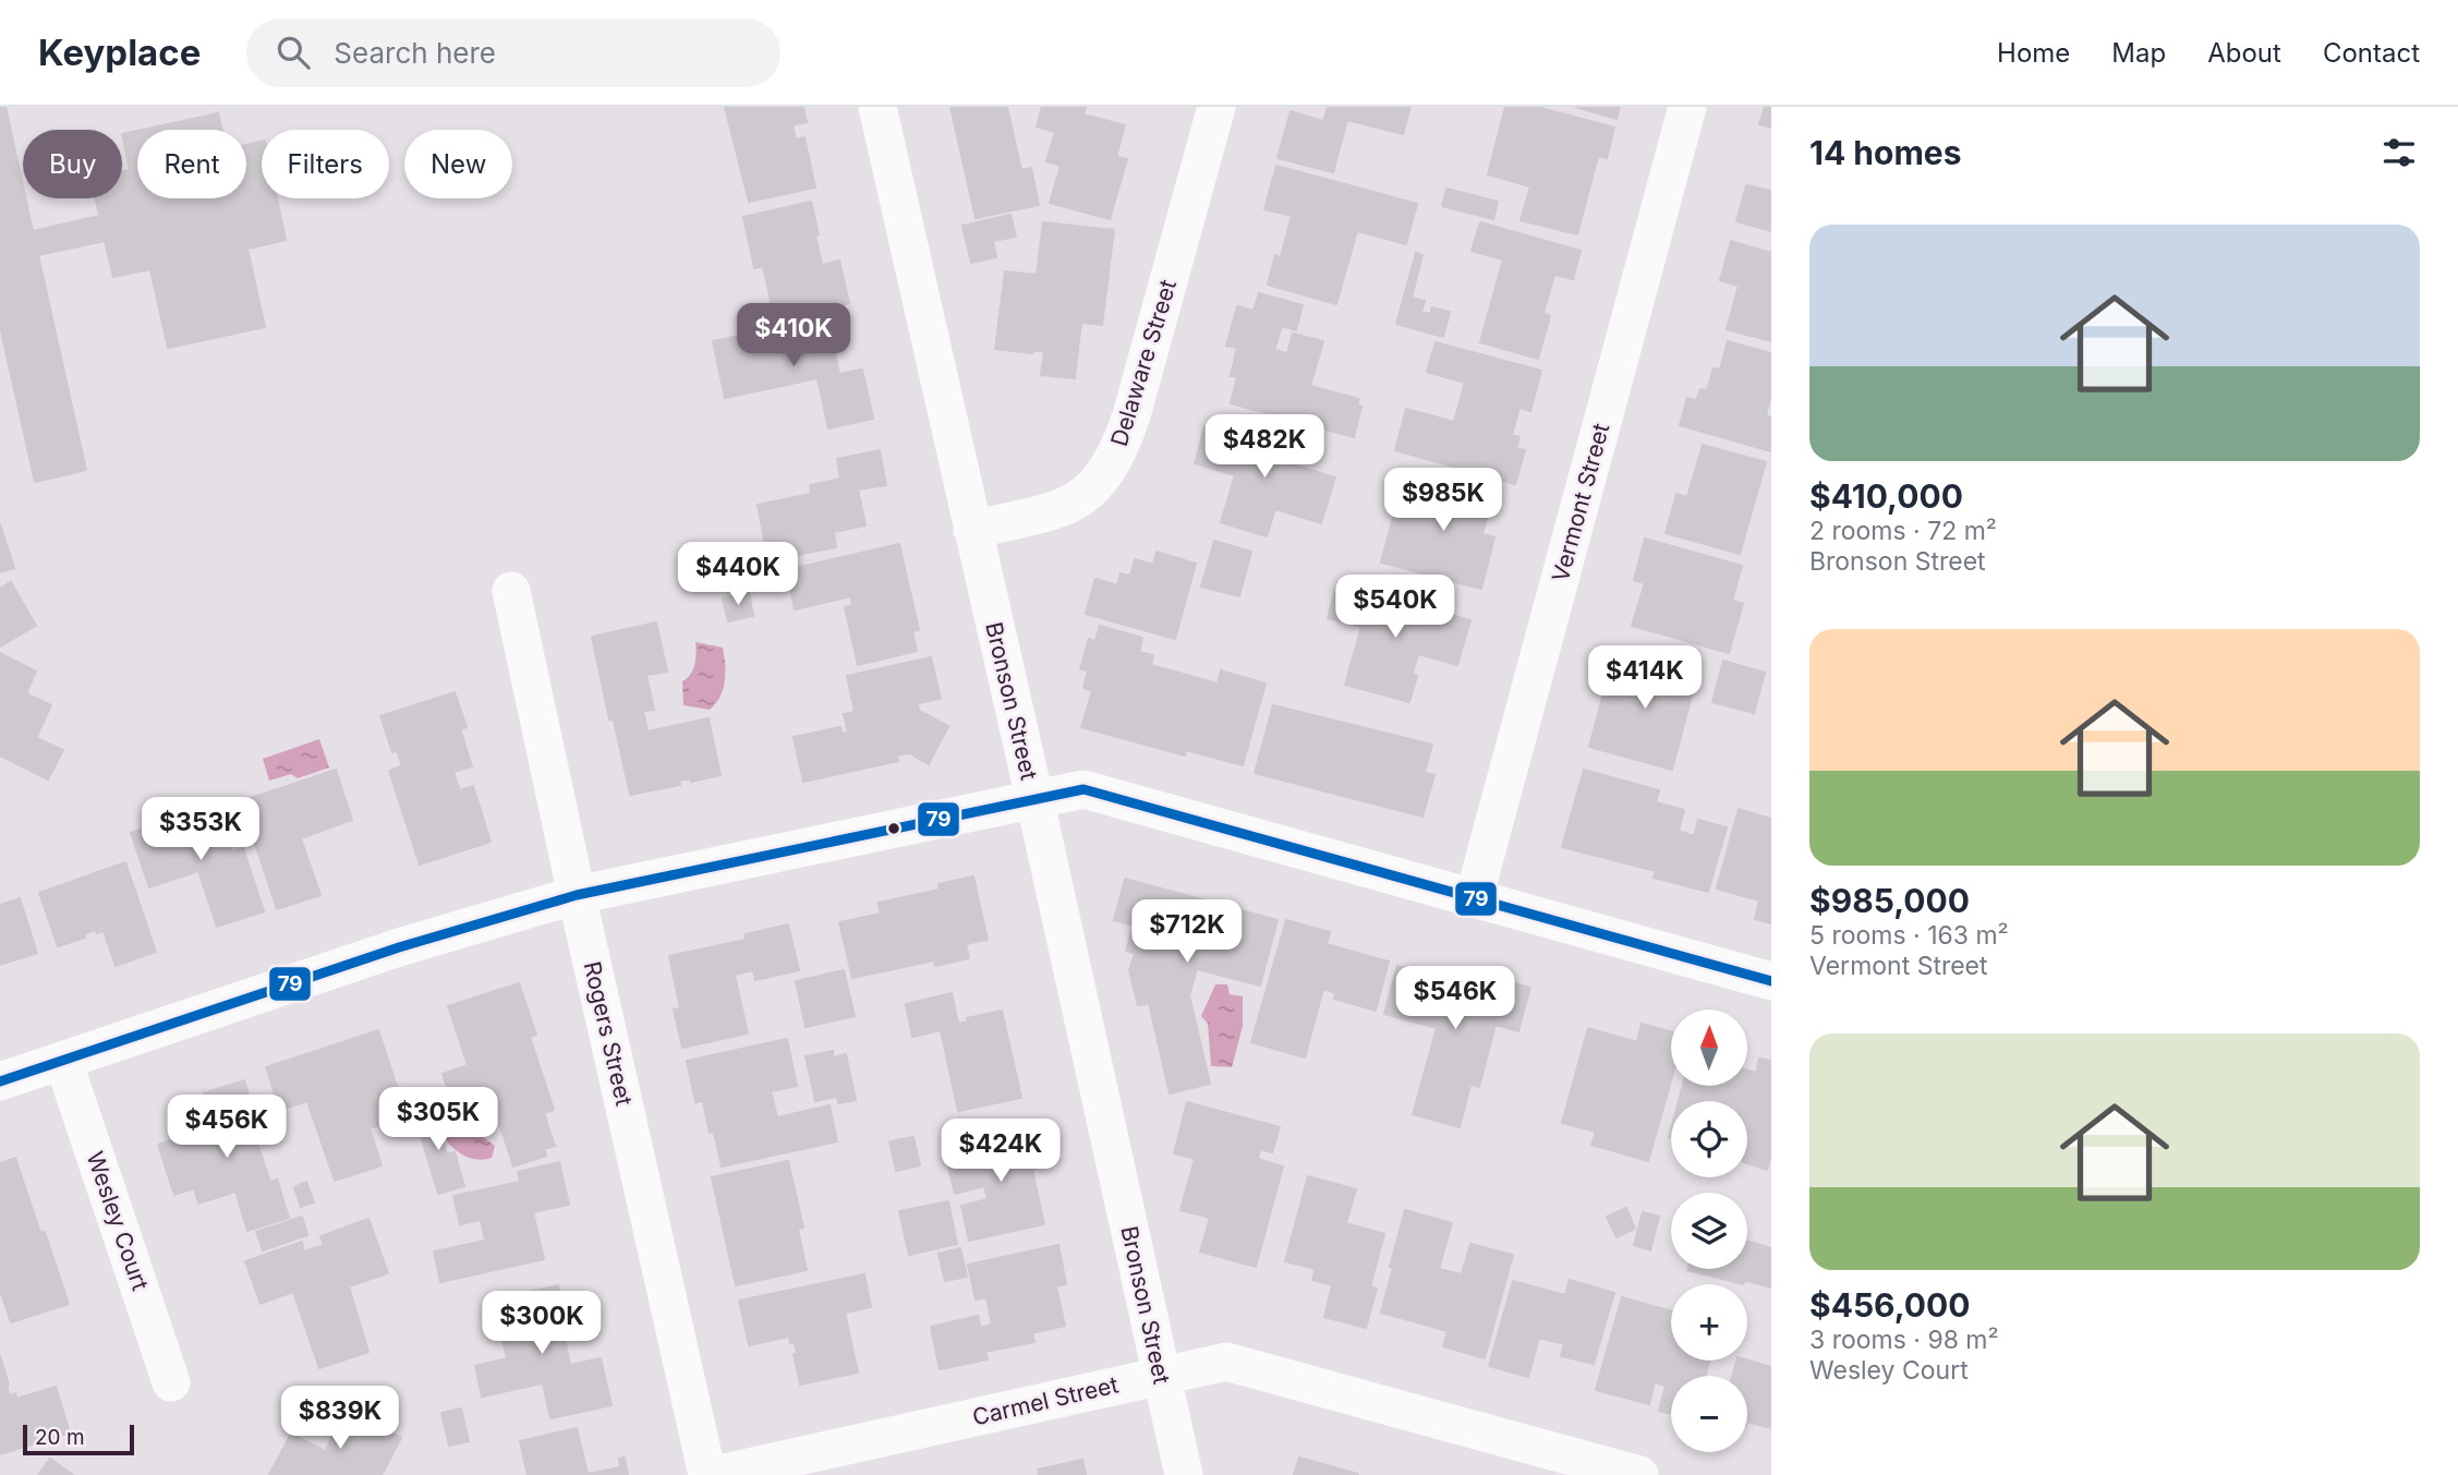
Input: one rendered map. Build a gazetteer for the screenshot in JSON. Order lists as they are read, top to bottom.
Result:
{
  "streets": {
    "street": [
      "Delaware Street",
      "Vermont Street",
      "Bronson Street",
      "Rogers Street",
      "Wesley Court",
      "Carmel Street"
    ]
  },
  "crossings": [
    ["Delaware Street", "Bronson Street"],
    ["Bronson Street", "Carmel Street"]
  ],
  "lines": ["transit line 79"],
  "scale_bar": "20 m",
  "north": "top",
  "page": {
    "header": "Keyplace",
    "search": "Search here",
    "nav": [
      "Home",
      "Map",
      "About",
      "Contact"
    ],
    "heading": "14 homes",
    "chip": [
      "Buy",
      "Rent",
      "Filters",
      "New"
    ],
    "list": [
      {
        "name": "$410,000",
        "note": "2 rooms · 72 m² · Bronson Street"
      },
      {
        "name": "$985,000",
        "note": "5 rooms · 163 m² · Vermont Street"
      },
      {
        "name": "$456,000",
        "note": "3 rooms · 98 m² · Wesley Court"
      }
    ],
    "price": [
      "$410K",
      "$482K",
      "$985K",
      "$440K",
      "$540K",
      "$414K",
      "$353K",
      "$712K",
      "$546K",
      "$305K",
      "$456K",
      "$424K",
      "$300K",
      "$839K"
    ],
    "map_buttons": ["+", "−"],
    "scale": "20 m"
  }
}
